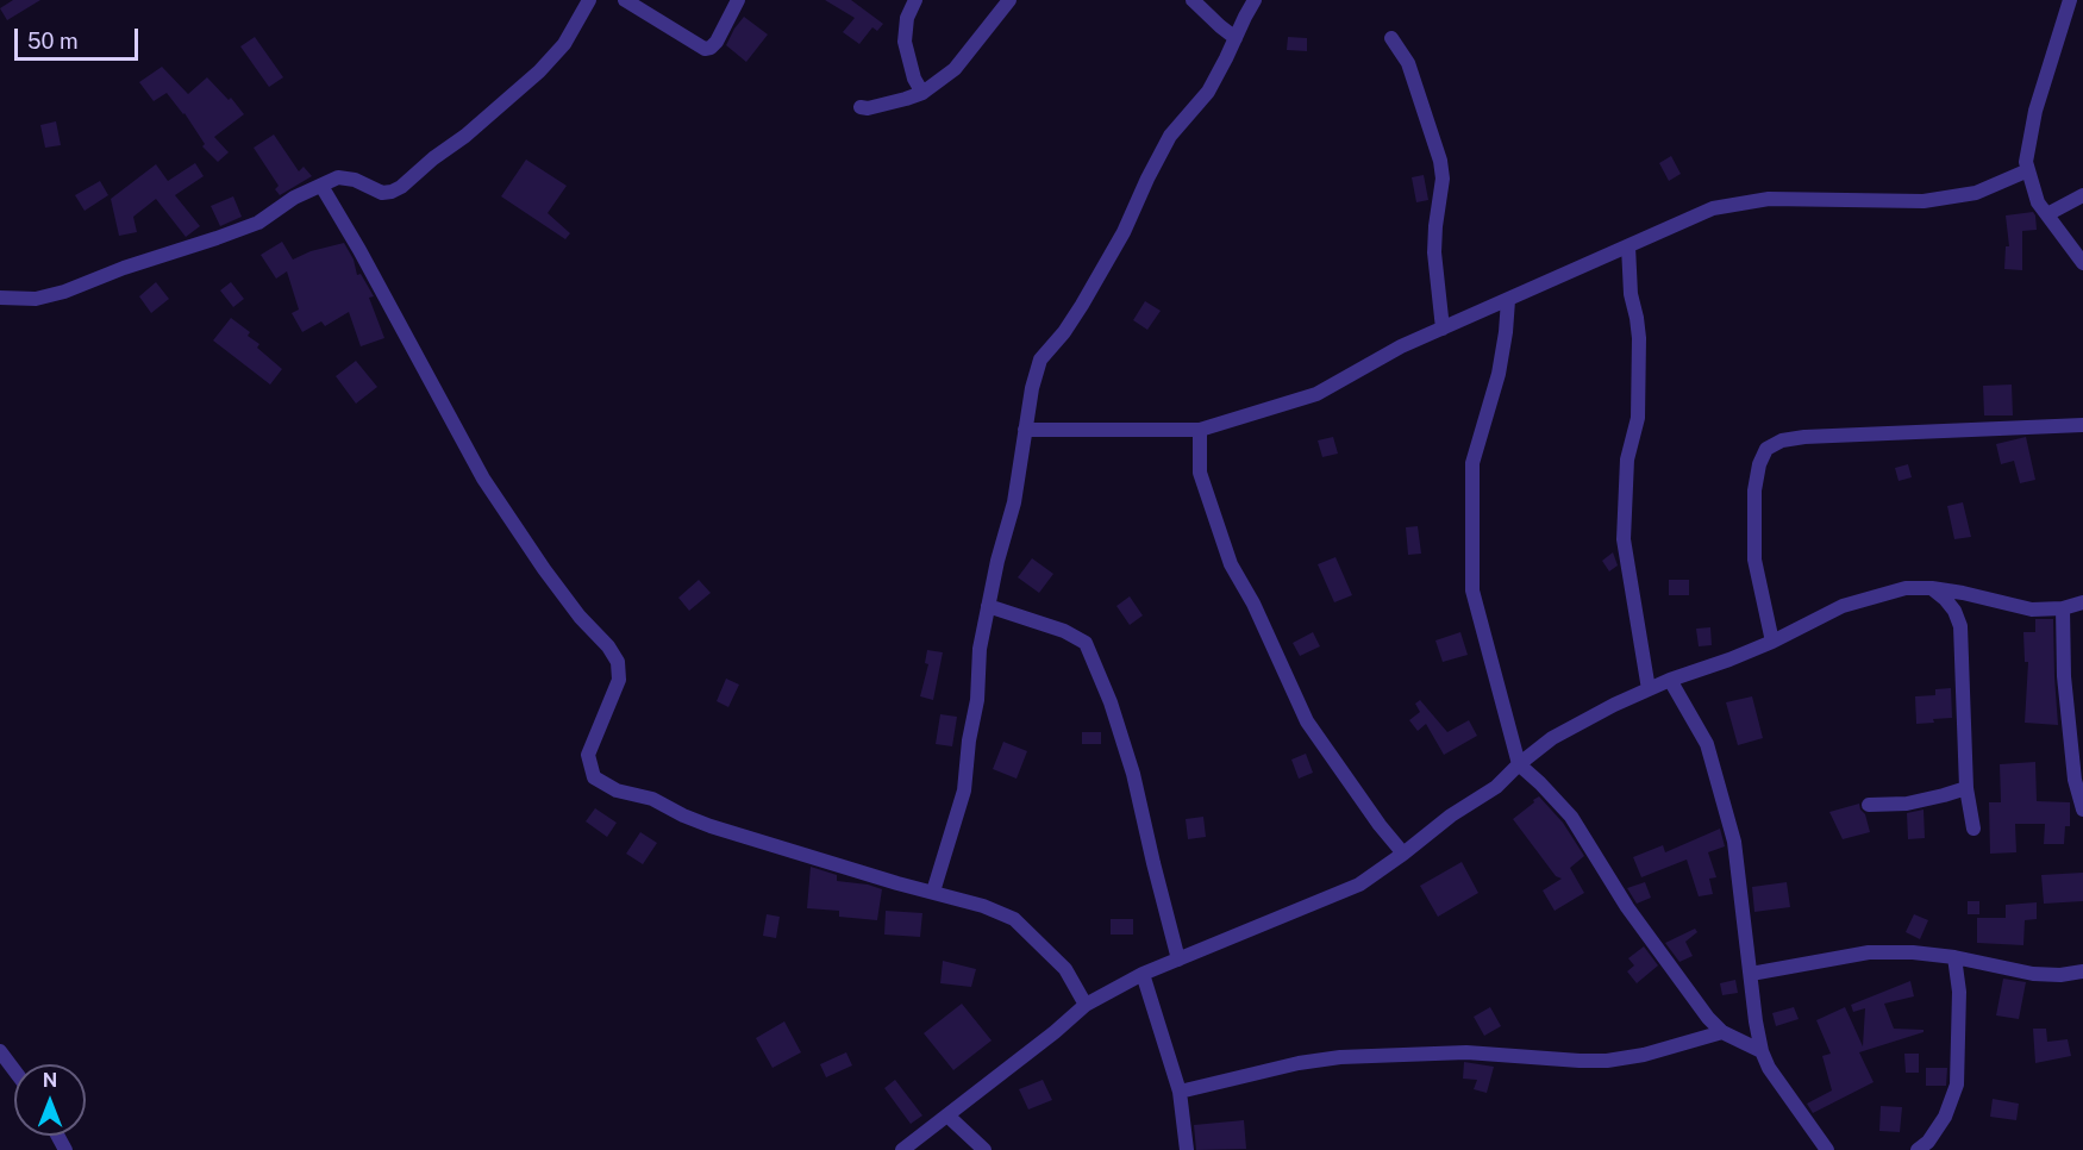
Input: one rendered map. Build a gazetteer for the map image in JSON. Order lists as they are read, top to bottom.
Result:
{
  "scale_bar": "50 m",
  "north": "top"
}
